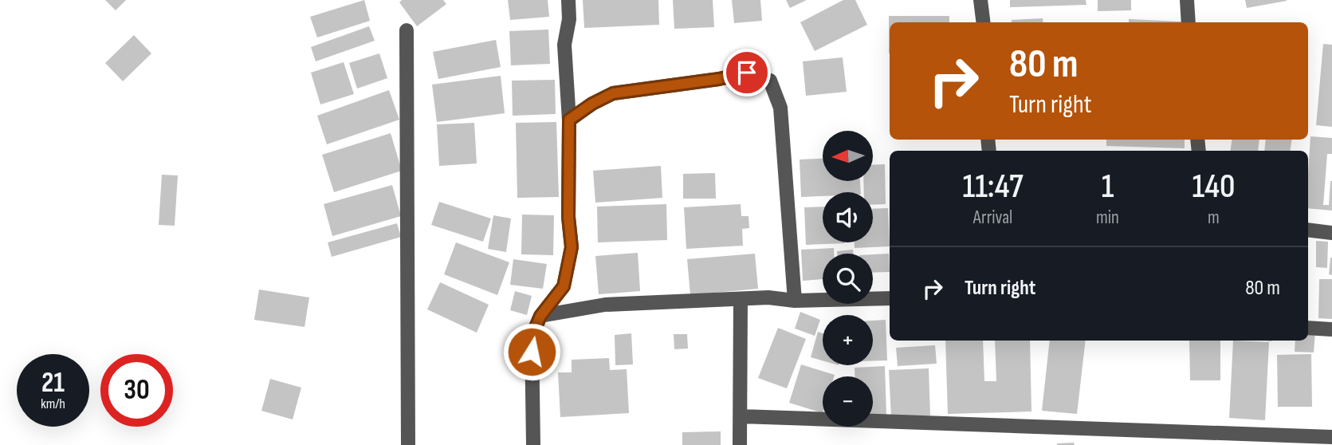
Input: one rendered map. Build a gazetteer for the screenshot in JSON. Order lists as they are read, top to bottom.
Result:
{
  "north": "left",
  "page": {
    "turn": ["80 m", "Turn right"],
    "map_buttons": ["+", "−"],
    "eta": [
      "11:47",
      "Arrival",
      "1",
      "min",
      "140",
      "m"
    ],
    "list": [
      {
        "name": "Turn right",
        "value": "80 m"
      }
    ],
    "speed": "21 km/h",
    "limit": "30"
  }
}
